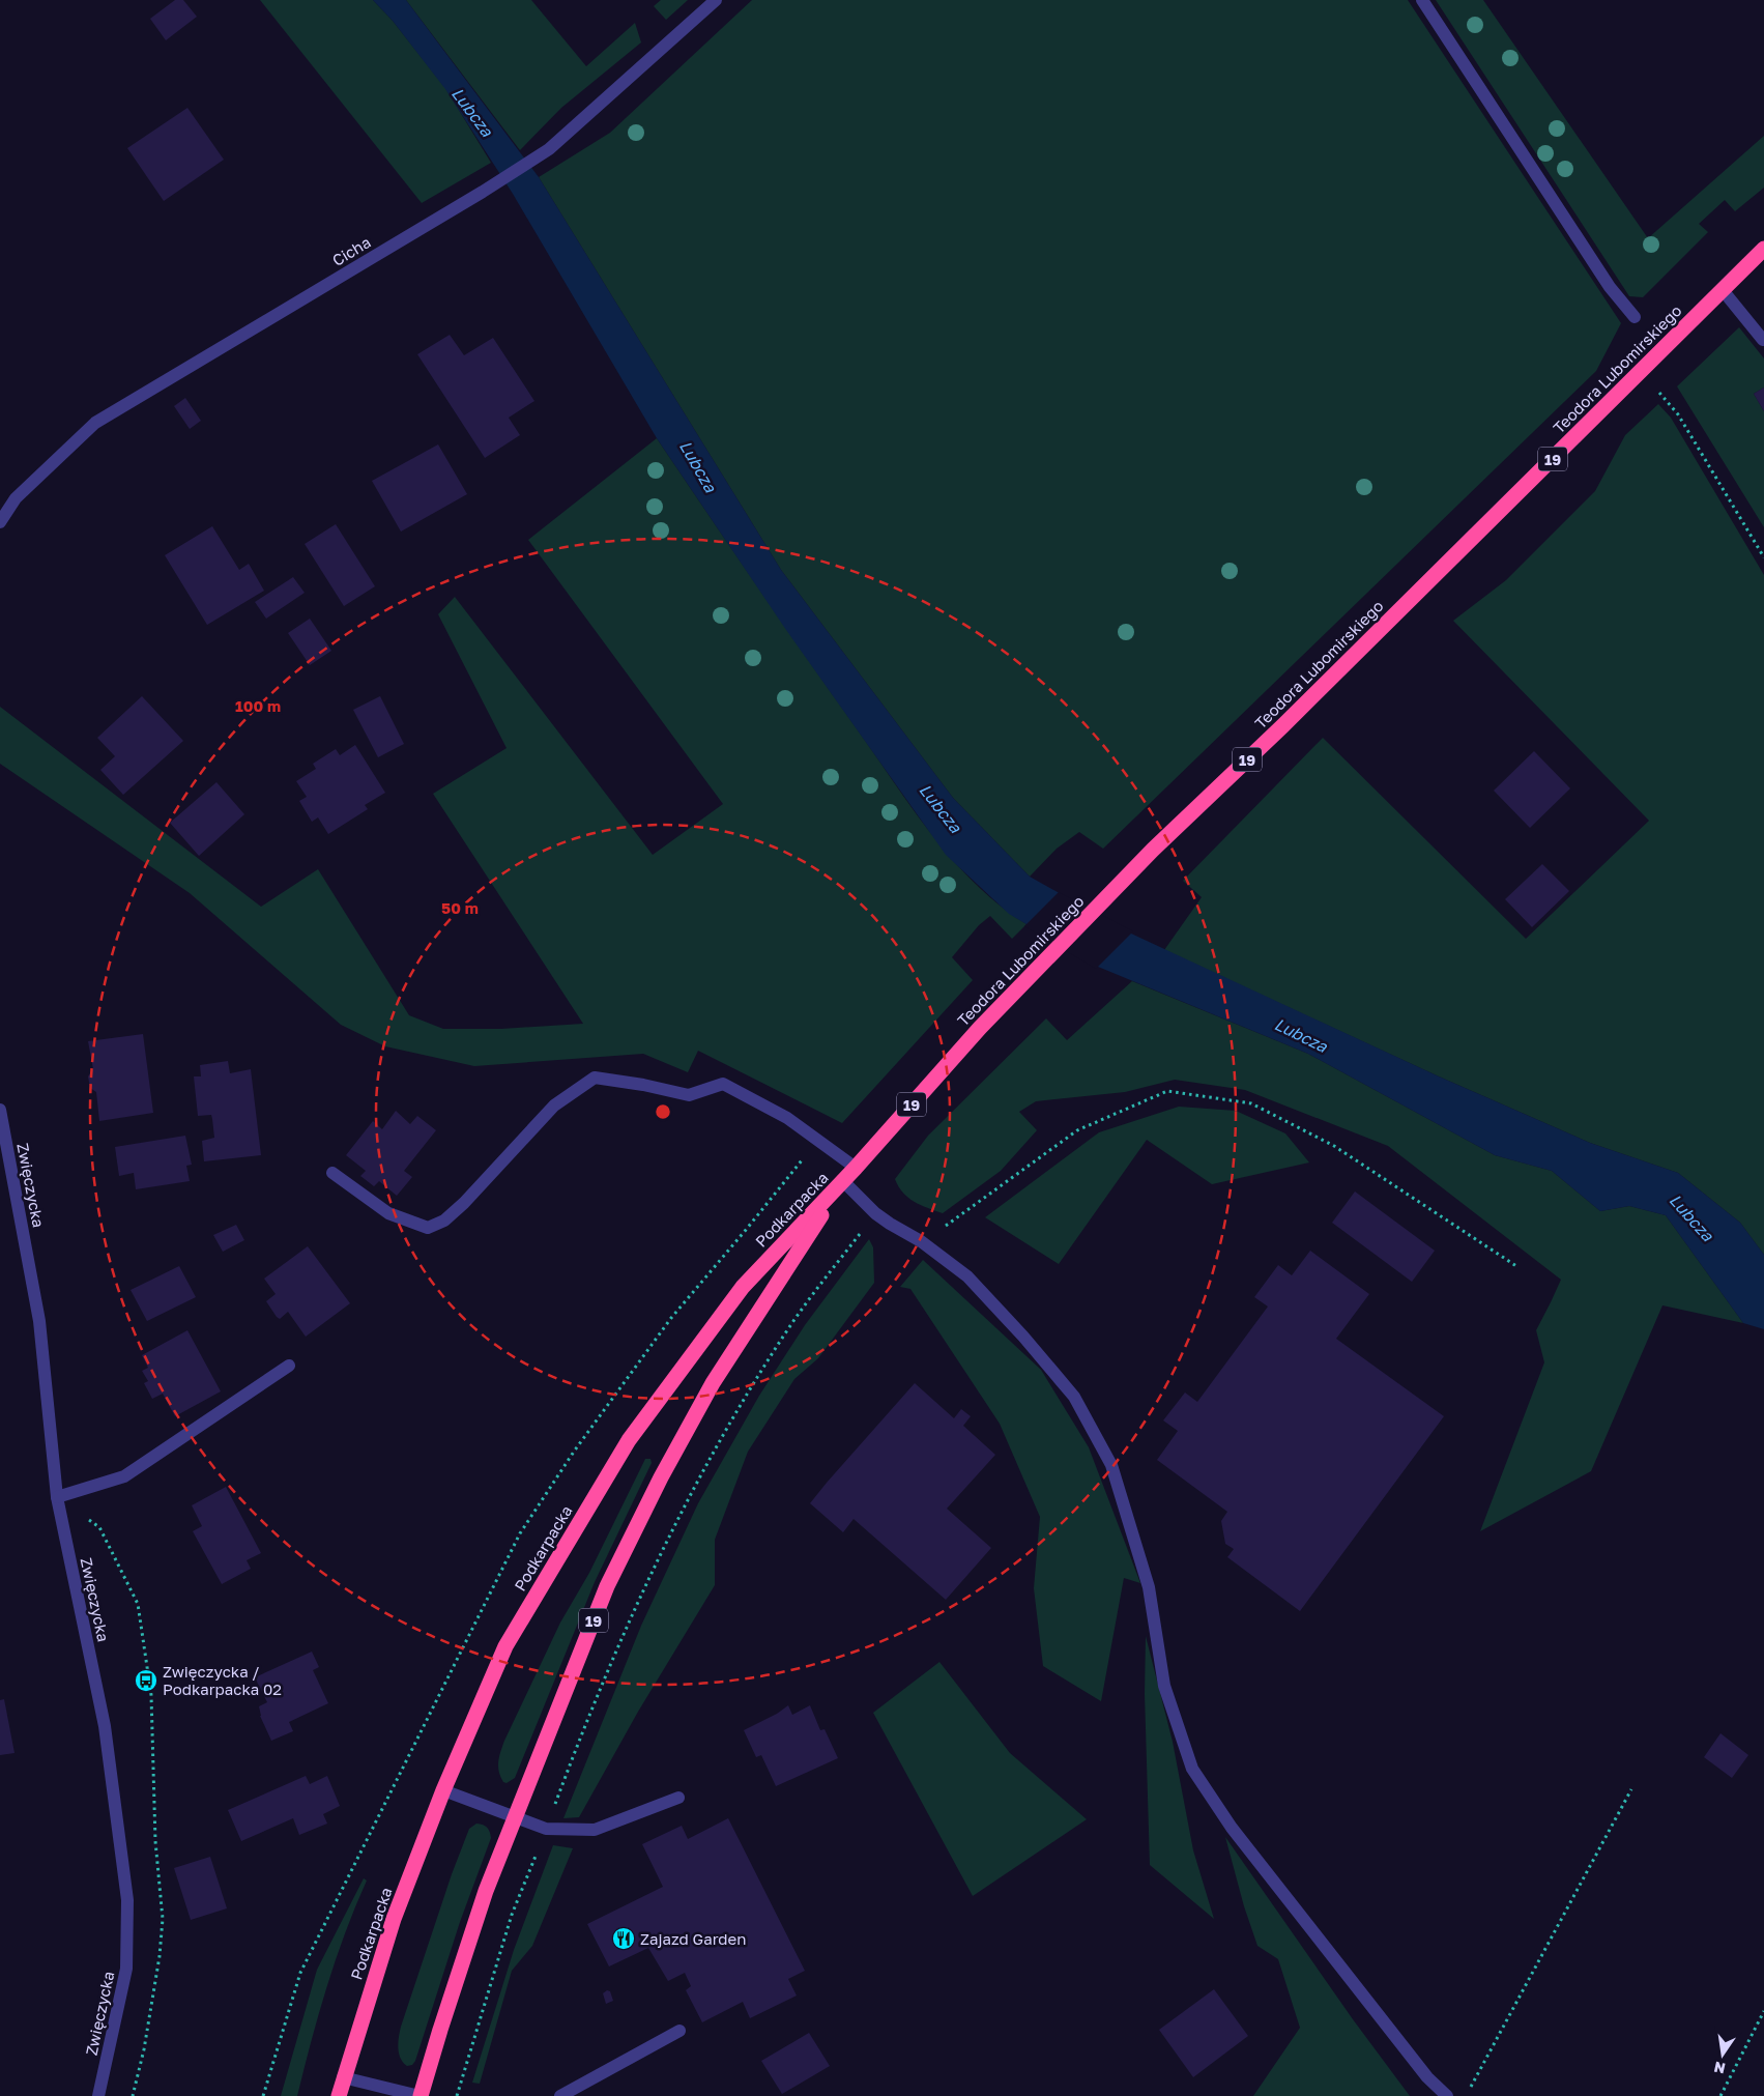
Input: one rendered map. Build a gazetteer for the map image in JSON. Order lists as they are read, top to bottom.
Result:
{
  "streets": {
    "highway": ["Teodora Lubomirskiego", "19", "Podkarpacka"],
    "street": ["Cicha", "Zwięczycka"]
  },
  "crossings": [
    ["Teodora Lubomirskiego", "Podkarpacka"]
  ],
  "water": ["Lubcza"],
  "places": {
    "bus stop": ["Zwięczycka / Podkarpacka 02"],
    "restaurant": ["Zajazd Garden"]
  },
  "north": "bottom",
  "rings": ["100 m", "50 m"]
}
